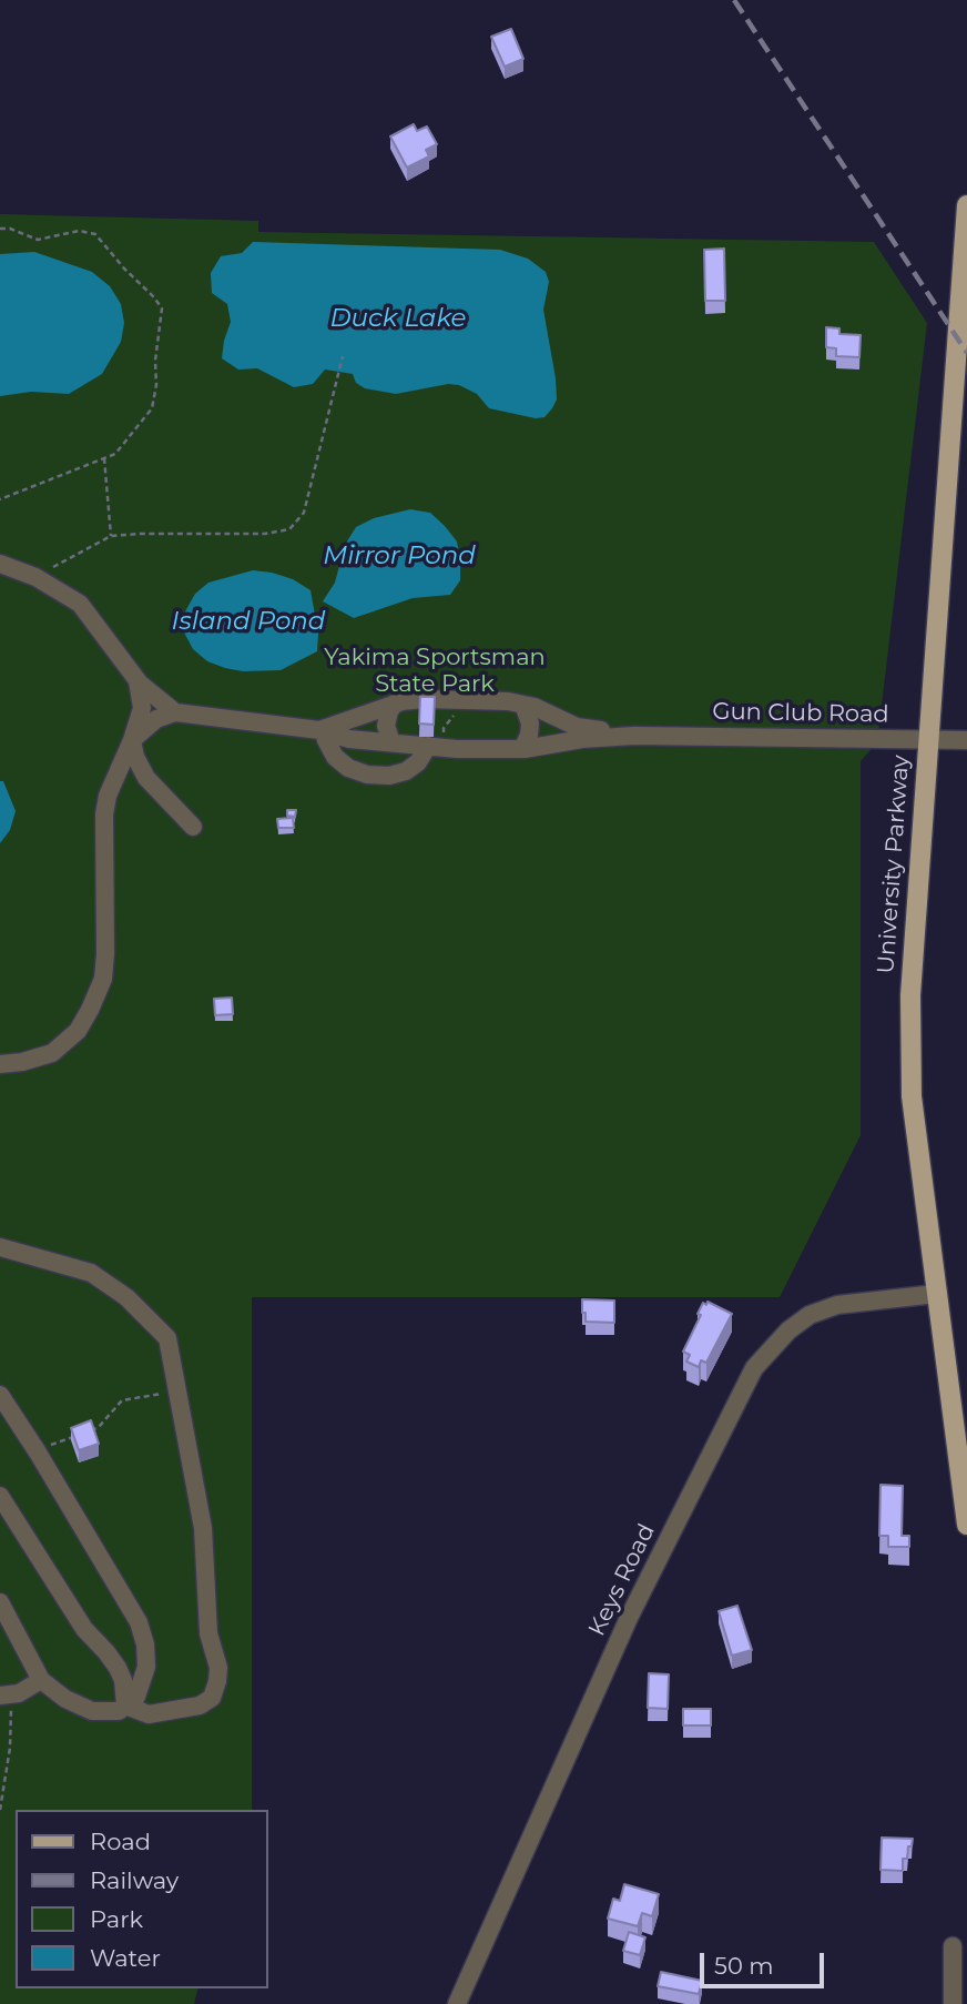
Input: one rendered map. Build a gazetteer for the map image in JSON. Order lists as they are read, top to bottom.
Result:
{
  "streets": {
    "main road": ["University Parkway"],
    "street": ["Gun Club Road", "Keys Road"]
  },
  "crossings": [
    ["Gun Club Road", "University Parkway"],
    ["University Parkway", "Keys Road"]
  ],
  "water": ["Duck Lake", "Mirror Pond", "Island Pond"],
  "parks": ["Yakima Sportsman State Park"],
  "legend": [
    "Road",
    "Railway",
    "Park",
    "Water"
  ],
  "scale_bar": "50 m"
}
